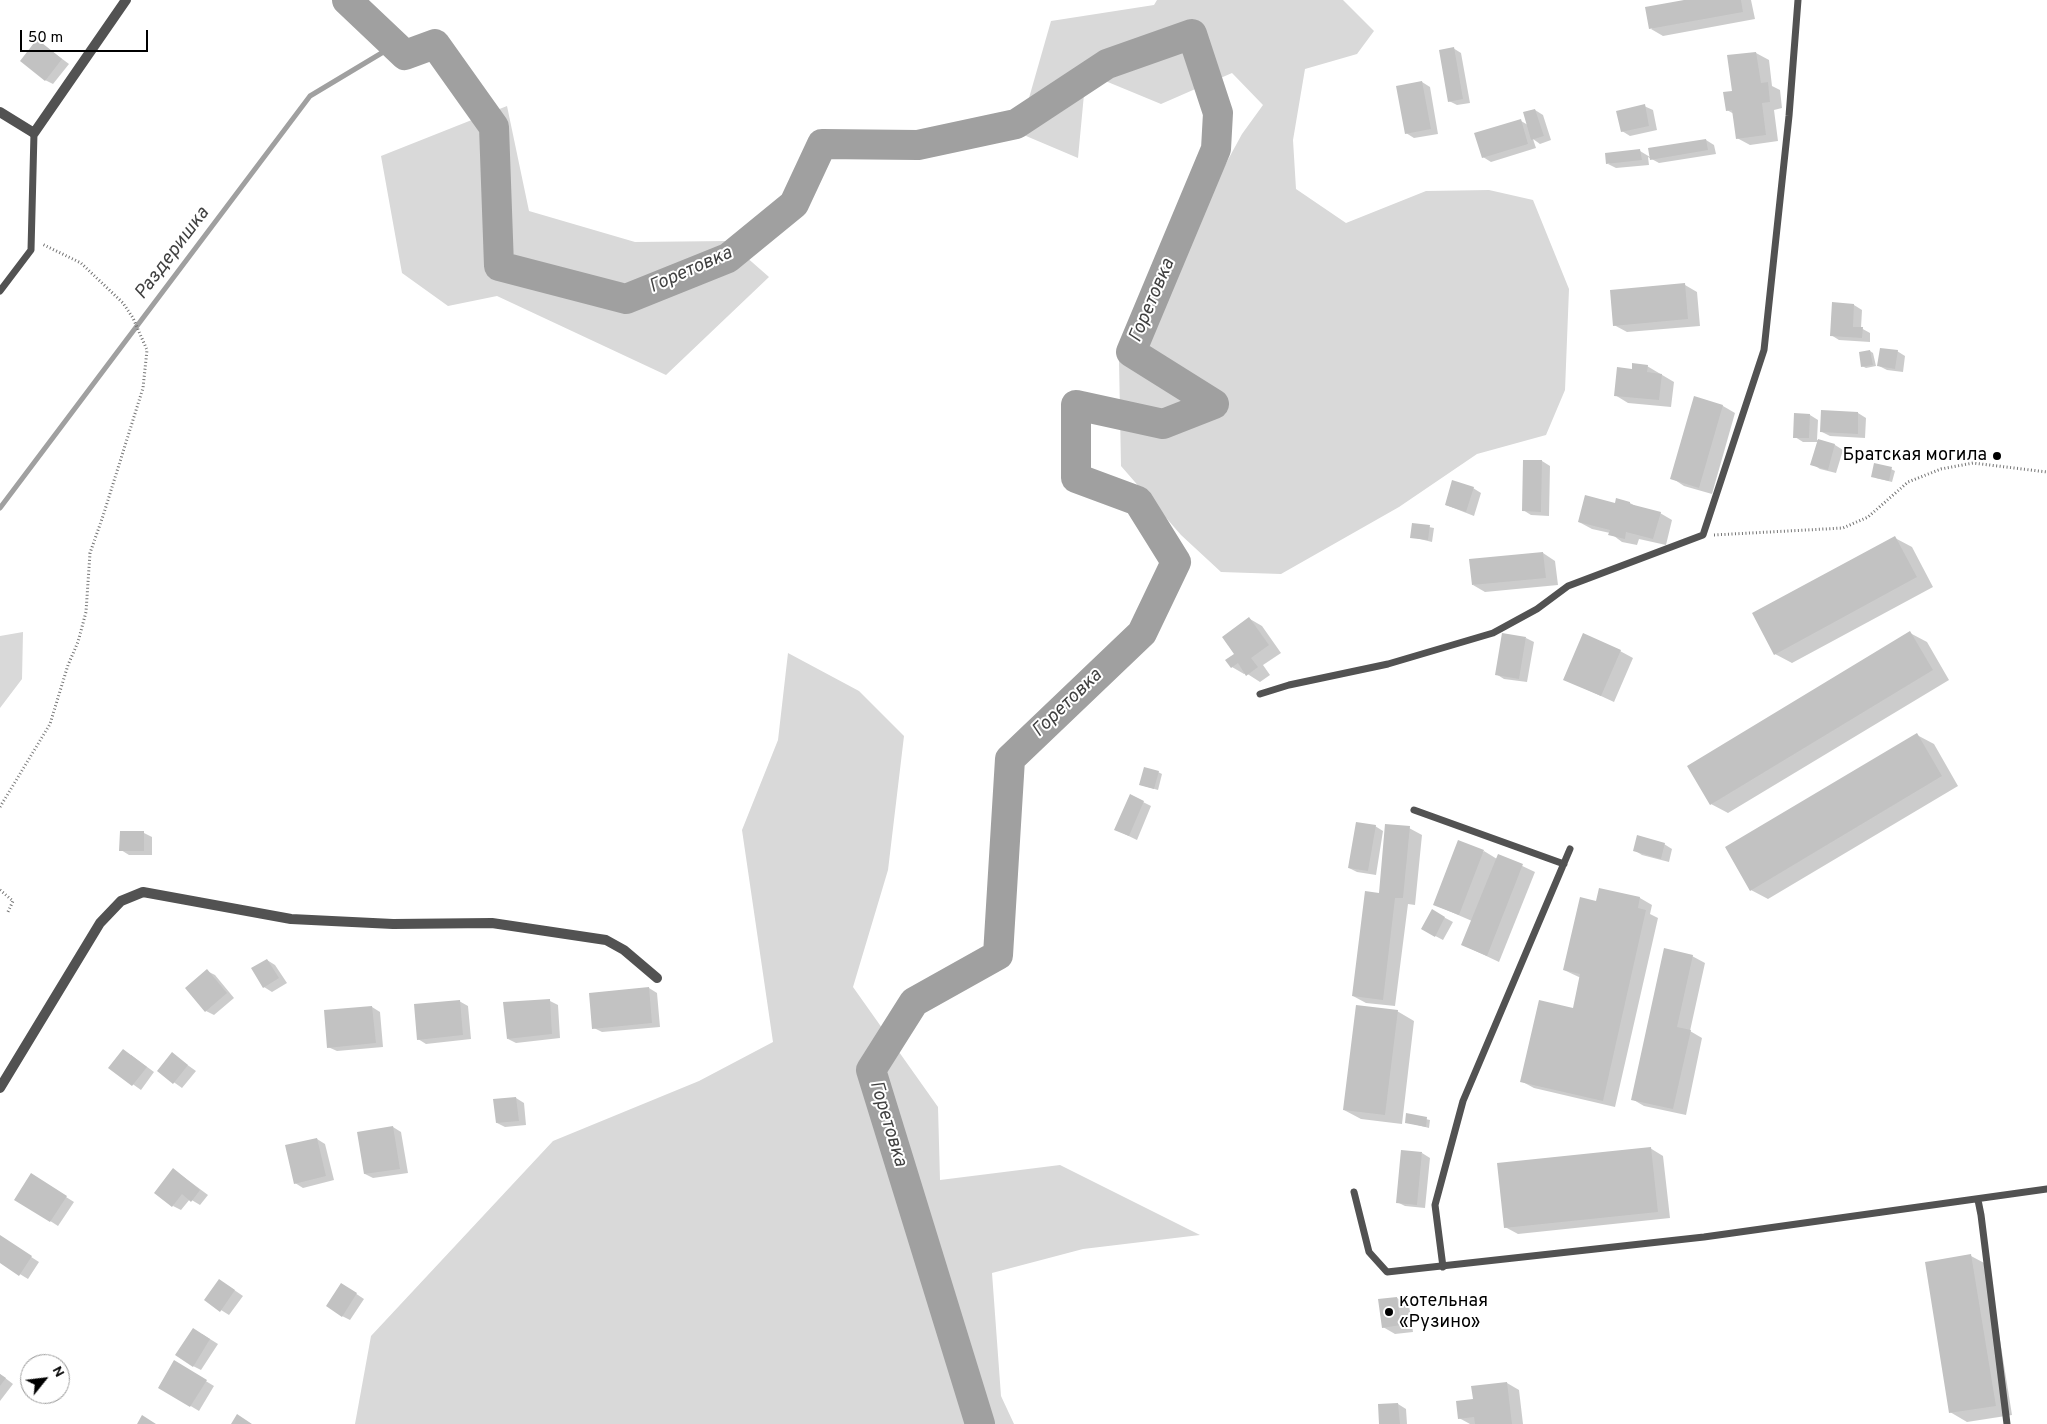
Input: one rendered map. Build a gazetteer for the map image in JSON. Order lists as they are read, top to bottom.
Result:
{
  "water": ["Раздеришка", "Горетовка"],
  "places": ["Братская могила", "котельная «Рузино»"],
  "scale_bar": "50 m",
  "north": "top right"
}
